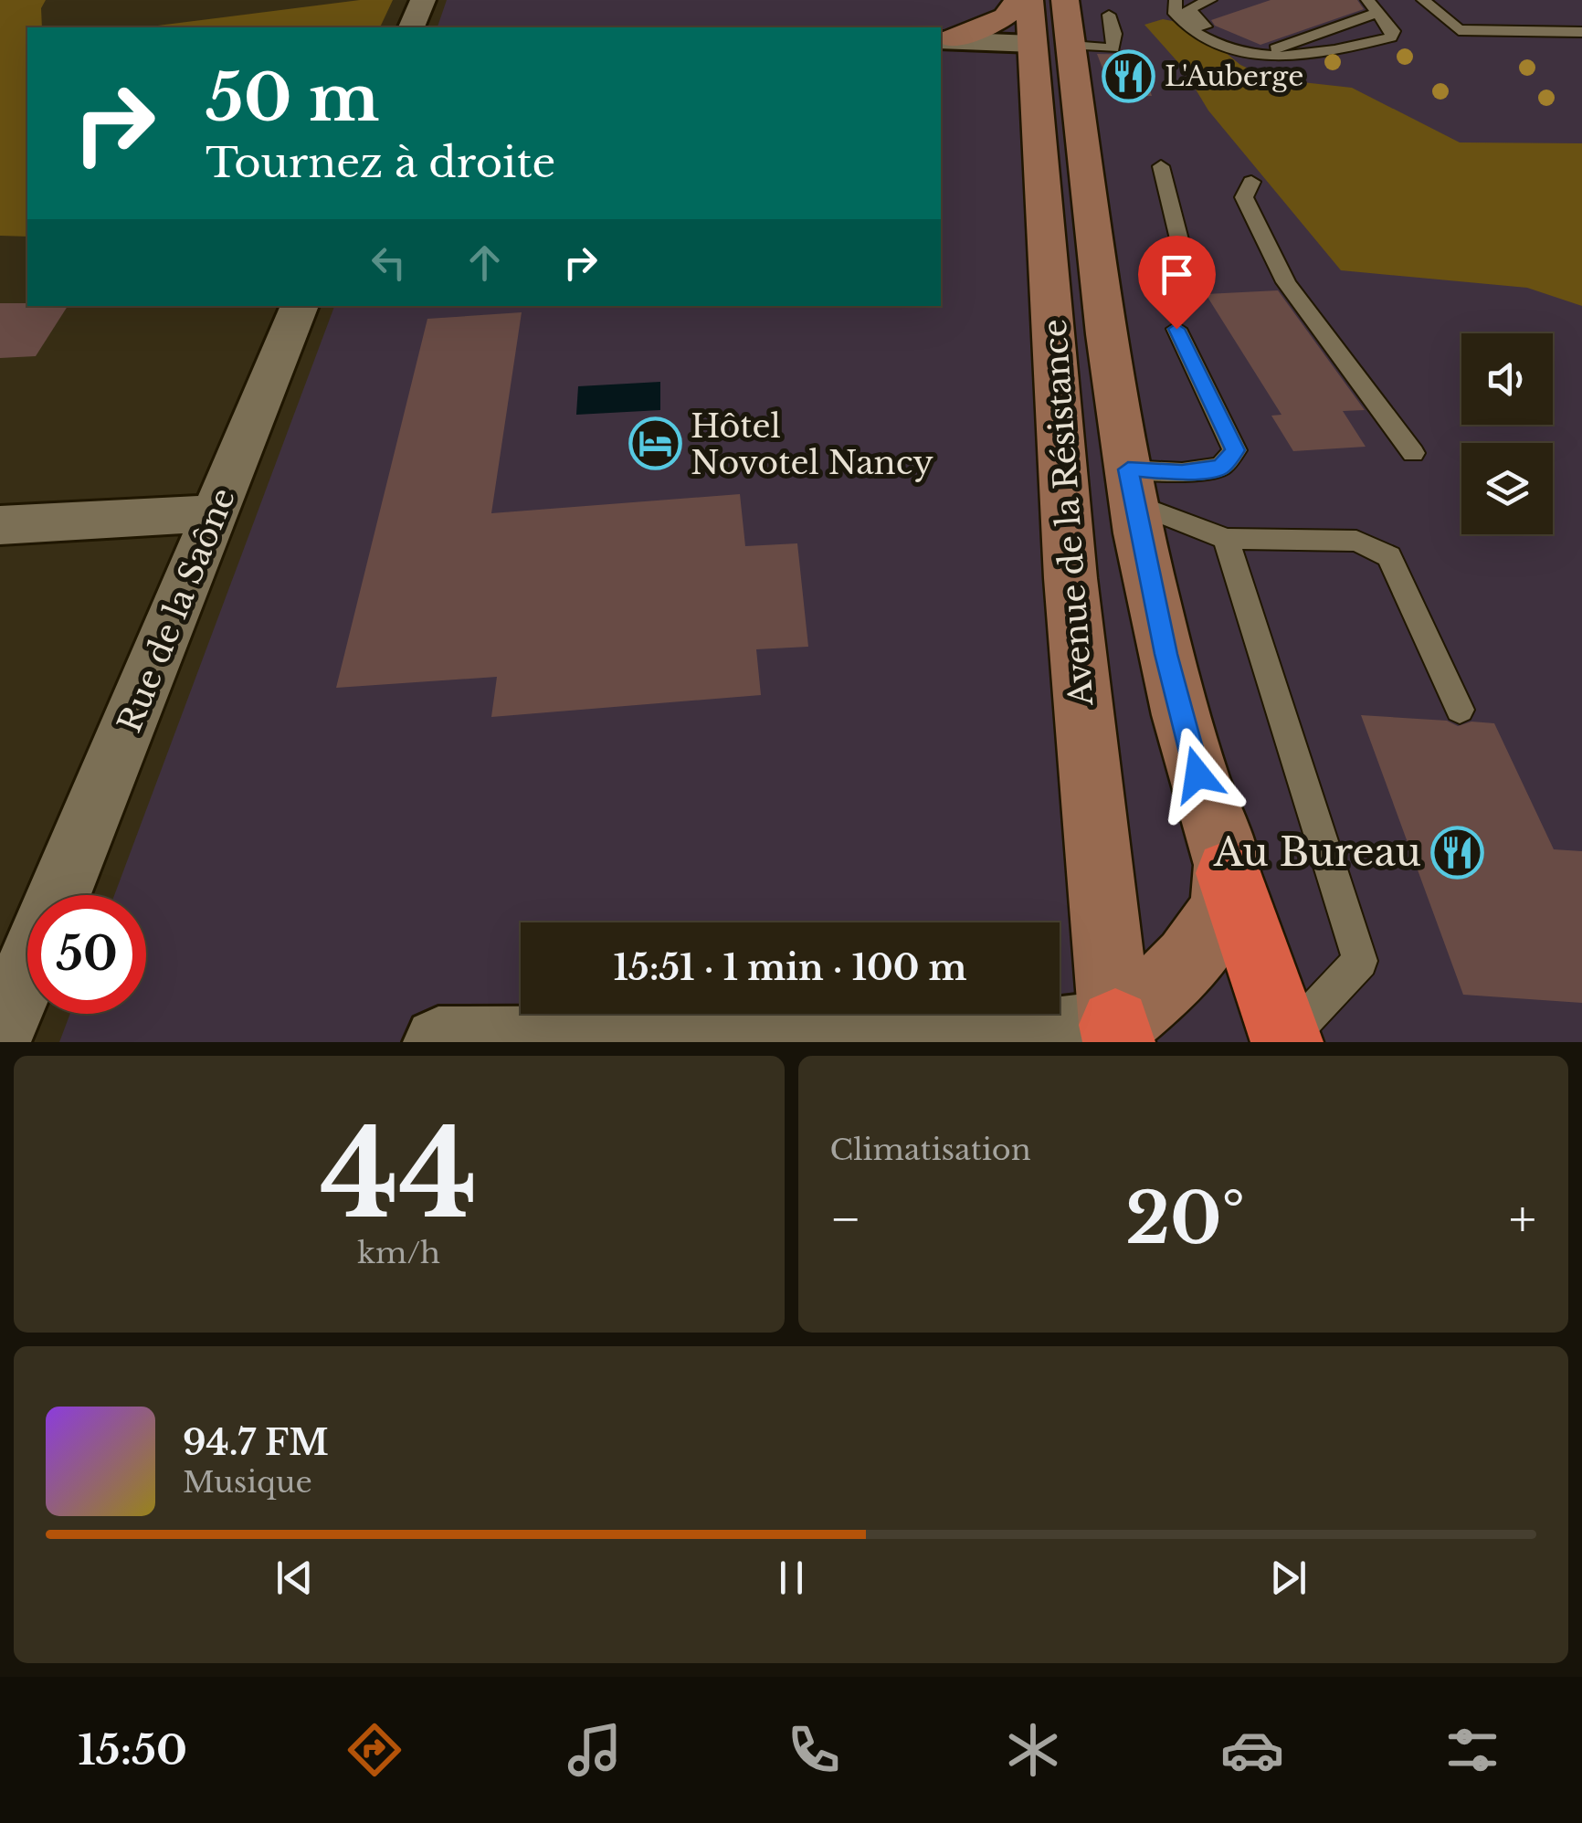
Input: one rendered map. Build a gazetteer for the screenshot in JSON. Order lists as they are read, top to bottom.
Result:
{
  "streets": {
    "main road": ["Avenue de la Résistance"],
    "street": ["Rue de la Saône"]
  },
  "places": {
    "restaurant": ["L'Auberge", "Au Bureau"],
    "hotel": ["Hôtel Novotel Nancy"]
  },
  "page": {
    "turn": ["50 m", "Tournez à droite"],
    "limit": "50",
    "trip": "15:51 · 1 min · 100 m",
    "tile": [
      ["44", "km/h"],
      "Climatisation"
    ],
    "heat": ["−", "20°", "+"],
    "song": ["94.7 FM", "Musique"],
    "tabs": "15:50"
  }
}
